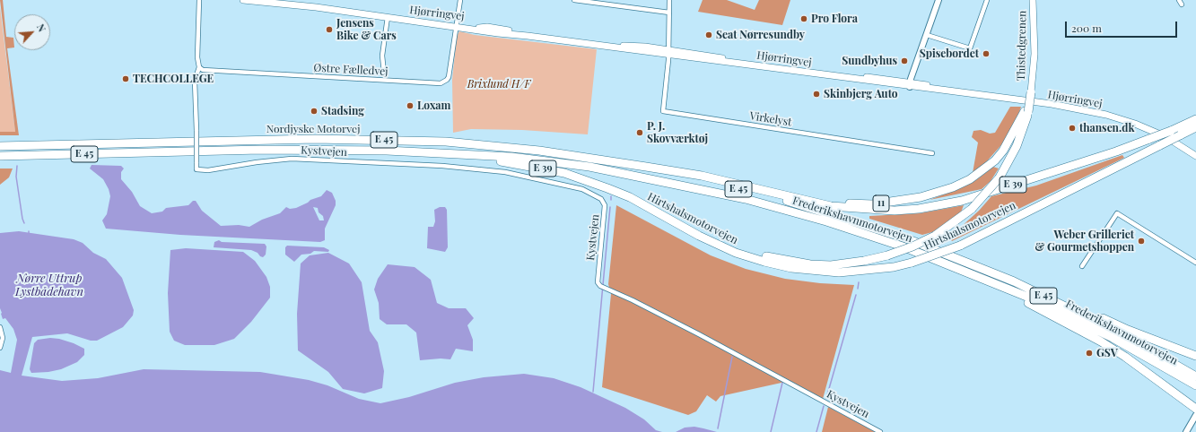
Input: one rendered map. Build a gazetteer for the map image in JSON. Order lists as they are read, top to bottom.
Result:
{
  "streets": {
    "highway": [
      "Nordjyske Motorvej",
      "E 45",
      "E 39",
      "11",
      "Hirtshalsmotorvejen",
      "Frederikshavnmotorvejen"
    ],
    "main road": ["Hjørringvej", "Thistedgrenen"],
    "street": ["Østre Fælledvej", "Virkelyst", "Kystvejen"]
  },
  "crossings": [
    ["Hjørringvej", "Østre Fælledvej"],
    ["Hjørringvej", "Virkelyst"],
    ["Thistedgrenen", "11"],
    ["Østre Fælledvej", "Kystvejen"],
    ["Nordjyske Motorvej", "Hirtshalsmotorvejen"],
    ["Nordjyske Motorvej", "Frederikshavnmotorvejen"],
    ["11", "Hirtshalsmotorvejen"],
    ["Hirtshalsmotorvejen", "Frederikshavnmotorvejen"]
  ],
  "water": ["Nørre Uttrup Lystbådehavn"],
  "parks": ["Brixlund H/F"],
  "places": [
    "Pro Flora",
    "Jensens Bike & Cars",
    "Seat Nørresundby",
    "Spisebordet",
    "Sundbyhus",
    "TECHCOLLEGE",
    "Skinbjerg Auto",
    "Loxam",
    "Stadsing",
    "thansen.dk",
    "P. J. Skovværktøj",
    "Weber Grilleriet & Gourmetshoppen",
    "GSV"
  ],
  "scale_bar": "200 m",
  "north": "top right"
}
